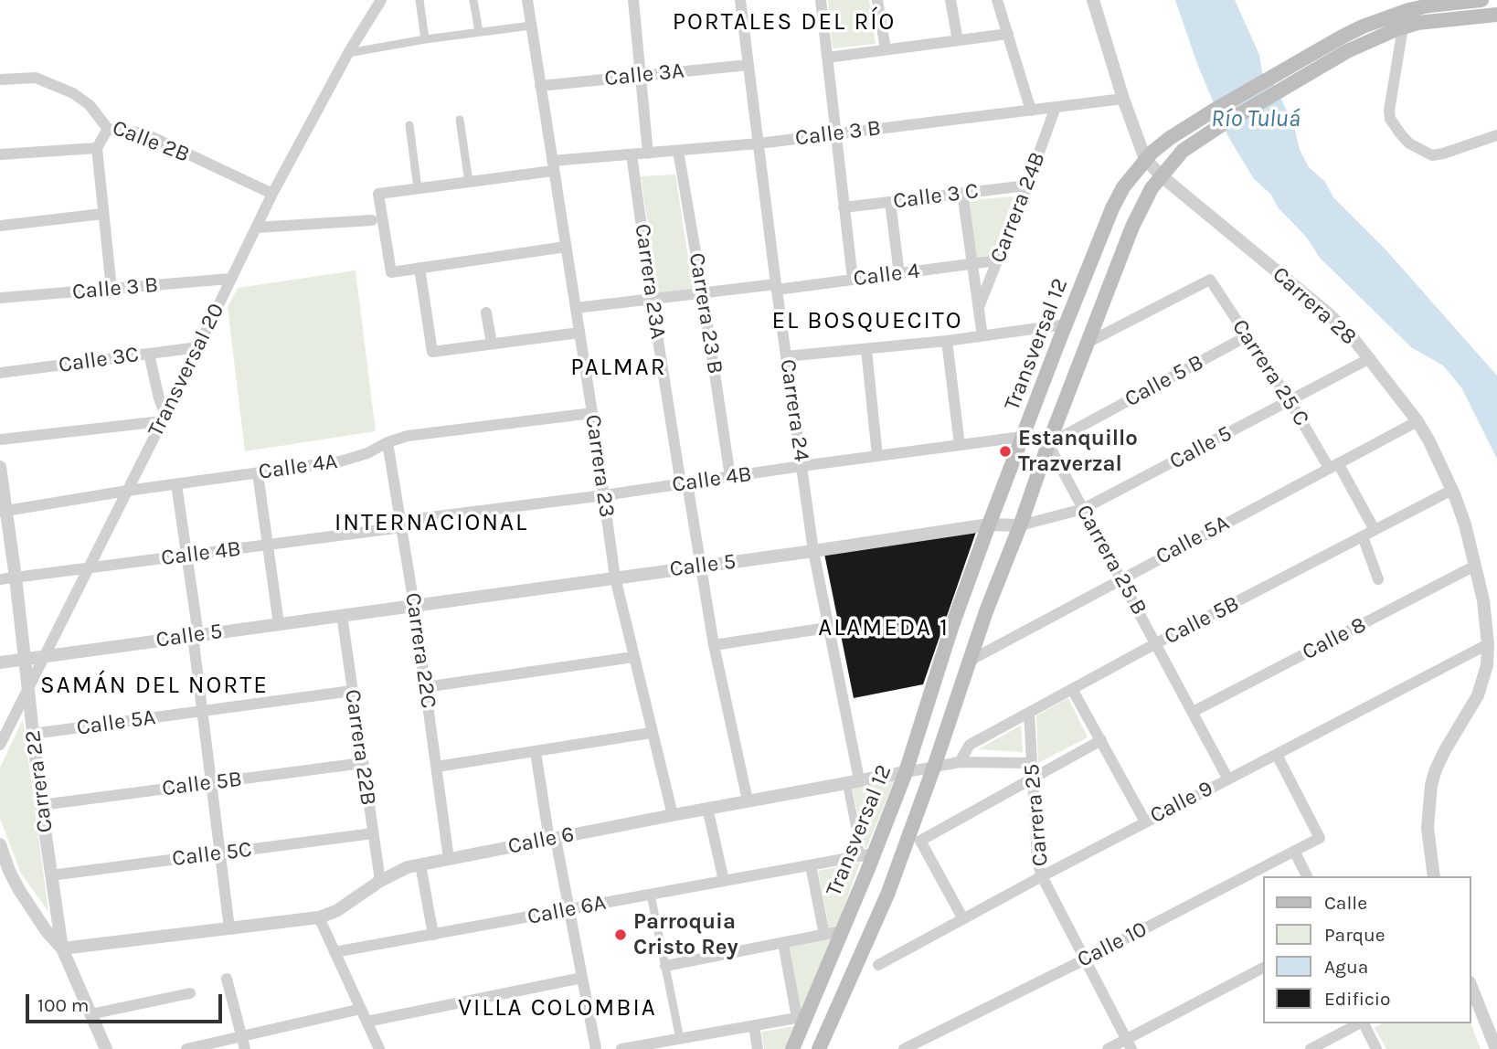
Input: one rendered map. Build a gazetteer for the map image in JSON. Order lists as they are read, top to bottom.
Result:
{
  "streets": {
    "main road": ["Transversal 12"],
    "street": [
      "Calle 3A",
      "Calle 3 B",
      "Calle 2B",
      "Calle 3 C",
      "Carrera 24B",
      "Calle 4",
      "Carrera 23A",
      "Carrera 28",
      "Carrera 23 B",
      "Calle 3C",
      "Transversal 20",
      "Carrera 25 C",
      "Calle 5 B",
      "Carrera 24",
      "Calle 5",
      "Carrera 23",
      "Calle 4A",
      "Calle 4B",
      "Calle 5A",
      "Carrera 25 B",
      "Calle 5B",
      "Calle 8",
      "Carrera 22C",
      "Carrera 22B",
      "Carrera 22",
      "Calle 9",
      "Carrera 25",
      "Calle 6",
      "Calle 5C",
      "Calle 6A",
      "Calle 10"
    ]
  },
  "crossings": [
    ["Calle 3A", "Carrera 24"],
    ["Calle 3A", "Carrera 23"],
    ["Calle 3 B", "Carrera 24B"],
    ["Calle 3 B", "Carrera 23A"],
    ["Calle 3 B", "Carrera 28"],
    ["Calle 3 B", "Carrera 23 B"],
    ["Calle 3 B", "Transversal 20"],
    ["Calle 3 B", "Carrera 24"],
    ["Calle 3 B", "Carrera 23"],
    ["Calle 2B", "Transversal 20"],
    ["Calle 3 C", "Carrera 24B"],
    ["Carrera 24B", "Calle 4"],
    ["Calle 4", "Carrera 23A"],
    ["Calle 4", "Carrera 23 B"],
    ["Calle 4", "Carrera 24"],
    ["Calle 4", "Carrera 23"],
    ["Carrera 23A", "Calle 5"],
    ["Carrera 23A", "Calle 4B"],
    ["Carrera 23A", "Calle 6"],
    ["Carrera 28", "Transversal 12"],
    ["Carrera 28", "Calle 5"],
    ["Carrera 28", "Calle 5A"],
    ["Carrera 28", "Calle 5B"],
    ["Carrera 28", "Calle 8"],
    ["Carrera 28", "Calle 9"],
    ["Carrera 23 B", "Calle 4B"],
    ["Transversal 12", "Carrera 25 C"],
    ["Transversal 12", "Calle 5 B"],
    ["Transversal 12", "Calle 5"],
    ["Transversal 12", "Calle 4B"],
    ["Transversal 12", "Calle 5A"],
    ["Transversal 12", "Carrera 25 B"],
    ["Transversal 12", "Calle 6"],
    ["Transversal 12", "Calle 6A"],
    ["Calle 3C", "Transversal 20"],
    ["Transversal 20", "Calle 5"],
    ["Transversal 20", "Calle 4A"],
    ["Transversal 20", "Calle 4B"],
    ["Transversal 20", "Carrera 22"],
    ["Carrera 25 C", "Calle 5 B"],
    ["Carrera 25 C", "Calle 5"],
    ["Carrera 25 C", "Calle 5A"],
    ["Carrera 25 C", "Calle 5B"],
    ["Calle 5 B", "Carrera 25 B"],
    ["Carrera 24", "Calle 5"],
    ["Carrera 24", "Calle 4B"],
    ["Carrera 24", "Calle 6"],
    ["Calle 5", "Carrera 23"],
    ["Calle 5", "Carrera 25 B"],
    ["Calle 5", "Carrera 22C"],
    ["Calle 5", "Carrera 22B"],
    ["Calle 5", "Carrera 22"],
    ["Carrera 23", "Calle 4A"],
    ["Carrera 23", "Calle 4B"],
    ["Carrera 23", "Calle 6"],
    ["Calle 4A", "Carrera 22C"],
    ["Calle 4A", "Carrera 22"],
    ["Calle 4B", "Carrera 22C"],
    ["Calle 4B", "Carrera 22"],
    ["Calle 5A", "Carrera 25 B"],
    ["Calle 5A", "Carrera 22B"],
    ["Calle 5A", "Carrera 22"],
    ["Carrera 25 B", "Calle 5B"],
    ["Carrera 25 B", "Calle 8"],
    ["Carrera 25 B", "Calle 9"],
    ["Calle 5B", "Carrera 22B"],
    ["Calle 5B", "Carrera 22"],
    ["Calle 5B", "Carrera 25"],
    ["Calle 5B", "Calle 6"],
    ["Carrera 22C", "Calle 6"],
    ["Carrera 22B", "Calle 6"],
    ["Carrera 22B", "Calle 5C"],
    ["Carrera 22", "Calle 6"],
    ["Carrera 22", "Calle 5C"],
    ["Calle 9", "Carrera 25"],
    ["Calle 9", "Calle 10"],
    ["Carrera 25", "Calle 6"],
    ["Carrera 25", "Calle 10"]
  ],
  "districts": [
    "PORTALES DEL RÍO",
    "EL BOSQUECITO",
    "PALMAR",
    "INTERNACIONAL",
    "ALAMEDA 1",
    "SAMÁN DEL NORTE",
    "VILLA COLOMBIA"
  ],
  "water": ["Río Tuluá"],
  "places": ["Estanquillo Trazverzal", "Parroquia Cristo Rey"],
  "legend": [
    "Calle",
    "Parque",
    "Agua",
    "Edificio"
  ],
  "scale_bar": "100 m"
}
